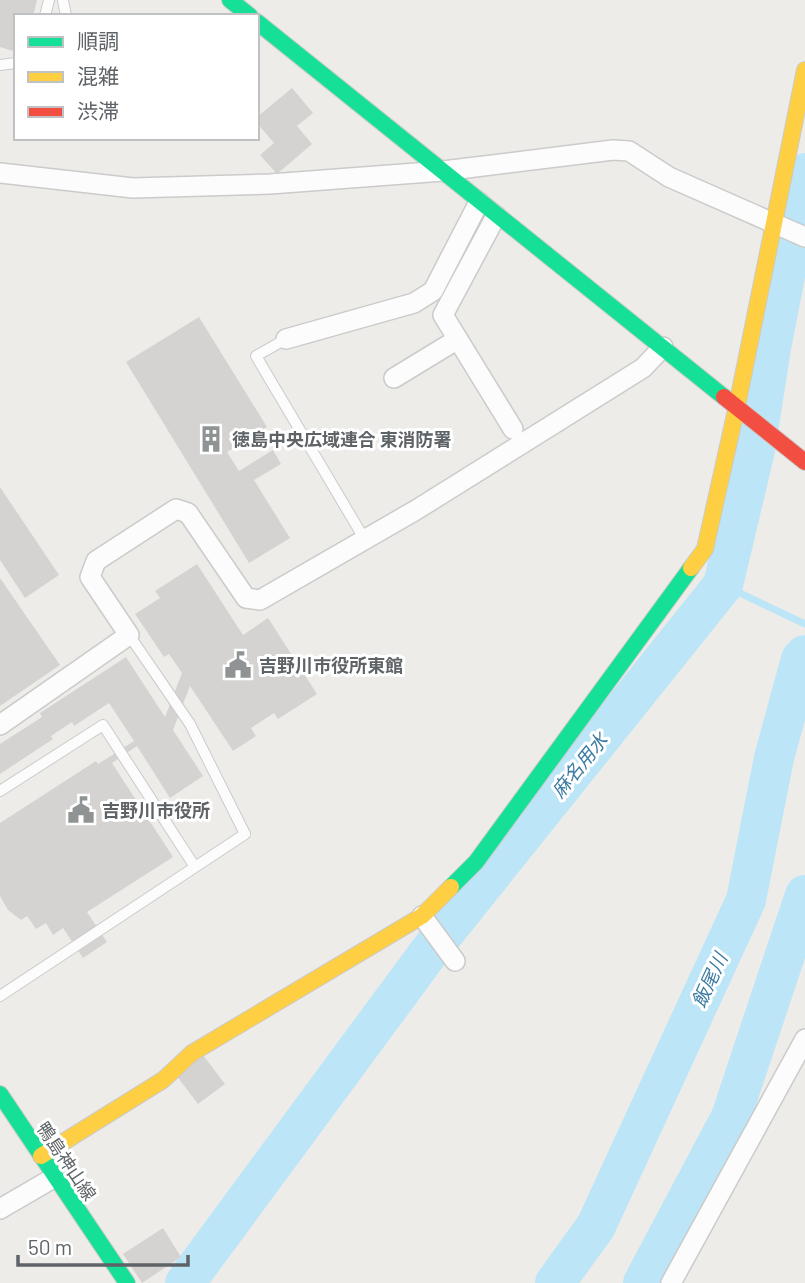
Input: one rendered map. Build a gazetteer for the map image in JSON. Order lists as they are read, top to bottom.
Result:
{
  "streets": {
    "street": ["鴨島神山線"]
  },
  "water": ["麻名用水", "飯尾川"],
  "places": {
    "building": ["徳島中央広域連合 東消防署"],
    "public building": ["吉野川市役所東館", "吉野川市役所"]
  },
  "legend": ["順調", "混雑", "渋滞"],
  "scale_bar": "50 m"
}
